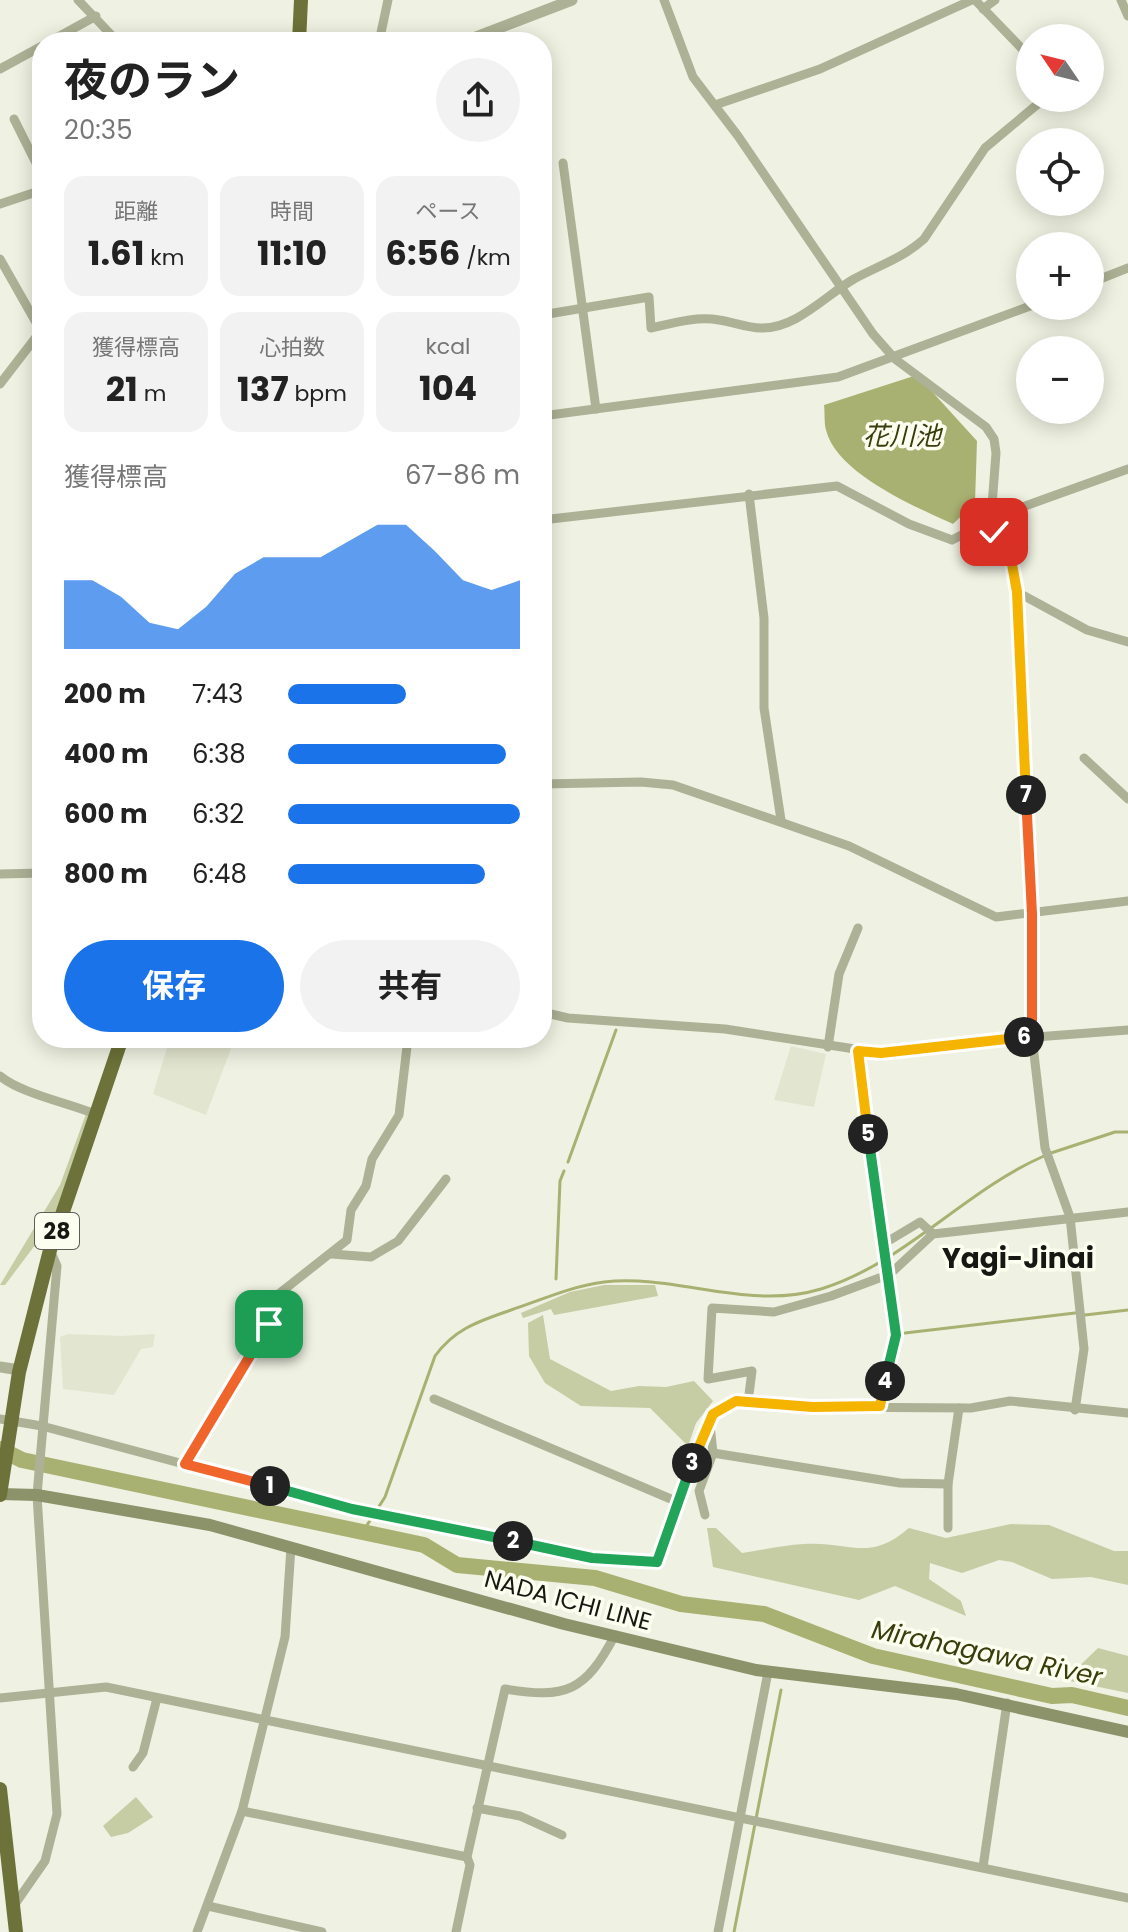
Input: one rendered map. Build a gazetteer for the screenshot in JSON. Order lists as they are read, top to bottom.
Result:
{
  "streets": {
    "highway": ["28"],
    "main road": ["NADA ICHI LINE"]
  },
  "crossings": [
    ["28", "NADA ICHI LINE"]
  ],
  "districts": ["Yagi-Jinai"],
  "water": ["花川池", "Mirahagawa River"],
  "north": "top left",
  "page": {
    "map_buttons": ["+", "−"],
    "heading": ["夜のラン", "20:35"],
    "stats": [
      ["距離", "1.61 km"],
      ["時間", "11:10"],
      ["ペース", "6:56 /km"],
      ["獲得標高", "21 m"],
      ["心拍数", "137 bpm"],
      ["kcal", "104"]
    ],
    "chart": ["獲得標高", "67–86 m"],
    "list": [
      {
        "name": "200 m",
        "note": "7:43"
      },
      {
        "name": "400 m",
        "note": "6:38"
      },
      {
        "name": "600 m",
        "note": "6:32"
      },
      {
        "name": "800 m",
        "note": "6:48"
      }
    ],
    "pins": [
      "7",
      "6",
      "5",
      "4",
      "3",
      "1",
      "2"
    ],
    "buttons": ["保存", "共有"]
  }
}
